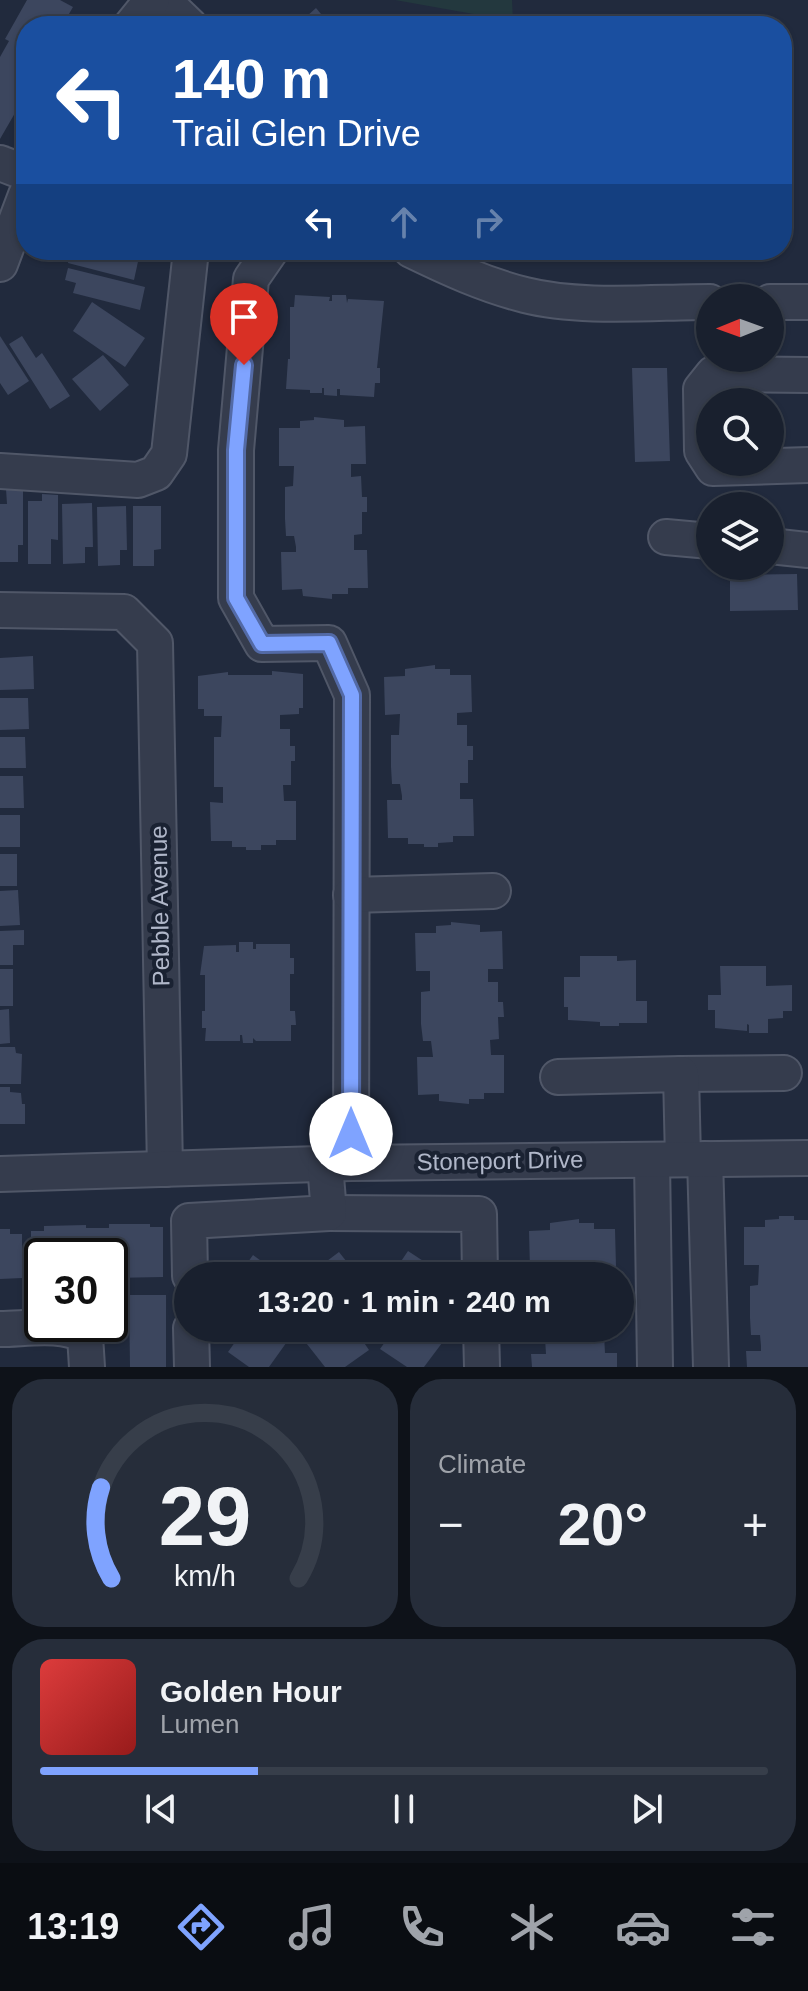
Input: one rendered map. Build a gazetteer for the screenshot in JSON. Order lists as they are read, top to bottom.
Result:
{
  "streets": {
    "street": ["Pebble Avenue", "Stoneport Drive"]
  },
  "crossings": [
    ["Pebble Avenue", "Stoneport Drive"]
  ],
  "north": "left",
  "page": {
    "turn": ["140 m", "Trail Glen Drive"],
    "limit": "30",
    "trip": "13:20 · 1 min · 240 m",
    "tile": "Climate",
    "heat": ["−", "20°", "+"],
    "song": ["Golden Hour", "Lumen"],
    "tabs": "13:19",
    "gauge": ["29", "km/h"]
  }
}
